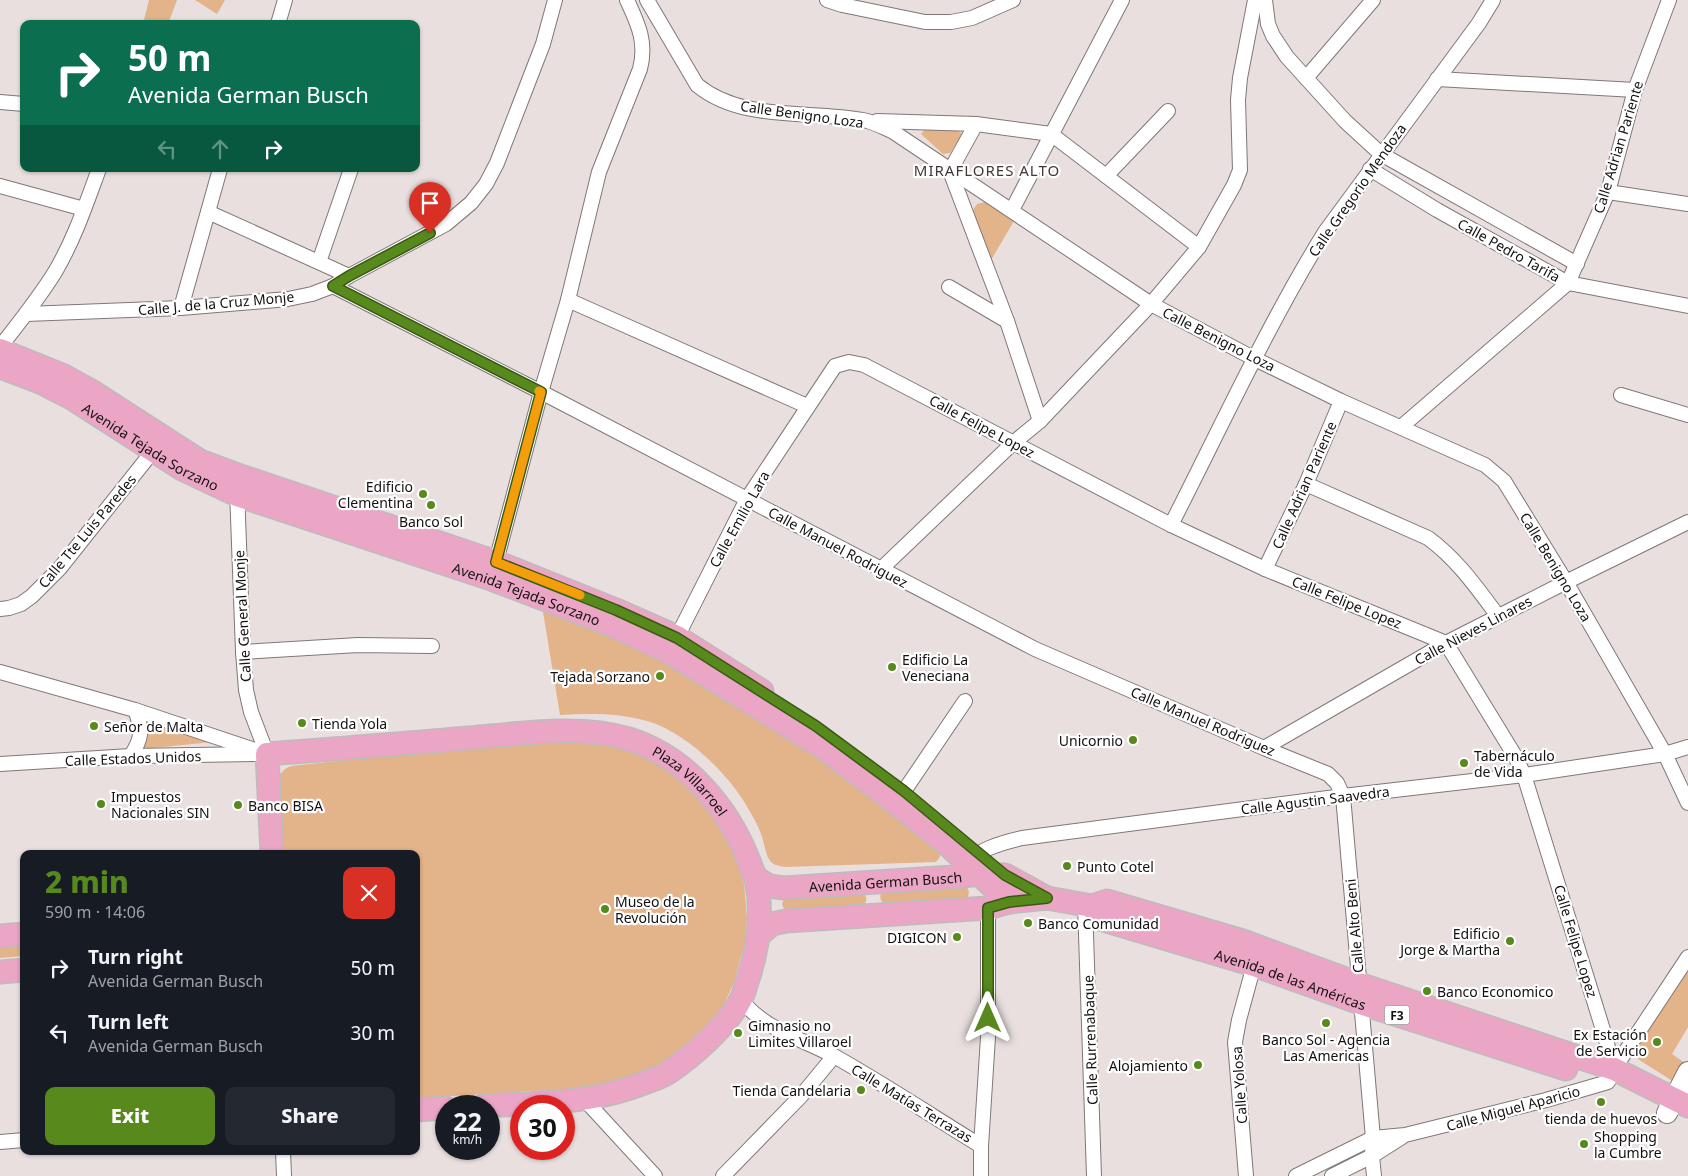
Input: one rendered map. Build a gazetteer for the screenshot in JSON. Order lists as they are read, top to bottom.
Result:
{
  "streets": {
    "main road": [
      "Avenida Tejada Sorzano",
      "Plaza Villarroel",
      "Avenida German Busch",
      "Avenida de las Américas",
      "F3"
    ],
    "street": [
      "Calle Benigno Loza",
      "Calle Adrian Pariente",
      "Calle Gregorio Mendoza",
      "Calle Pedro Tarifa",
      "Calle J. de la Cruz Monje",
      "Calle Felipe Lopez",
      "Calle Emilio Lara",
      "Calle Tte Luis Paredes",
      "Calle Manuel Rodriguez",
      "Calle General Monje",
      "Calle Nieves Linares",
      "Calle Estados Unidos",
      "Calle Agustin Saavedra",
      "Calle Alto Beni",
      "Calle Rurrenabaque",
      "Calle Yolosa",
      "Calle Matías Terrazas",
      "Calle Miguel Aparicio"
    ]
  },
  "crossings": [
    ["Calle Benigno Loza", "Calle Adrian Pariente"],
    ["Calle Benigno Loza", "Calle Gregorio Mendoza"],
    ["Calle Benigno Loza", "Calle Nieves Linares"],
    ["Calle Benigno Loza", "Calle Agustin Saavedra"],
    ["Calle Adrian Pariente", "Calle Pedro Tarifa"],
    ["Calle Adrian Pariente", "Calle Felipe Lopez"],
    ["Calle Gregorio Mendoza", "Calle Pedro Tarifa"],
    ["Calle Gregorio Mendoza", "Calle Felipe Lopez"],
    ["Calle J. de la Cruz Monje", "Calle Manuel Rodriguez"],
    ["Calle Felipe Lopez", "Calle Emilio Lara"],
    ["Calle Felipe Lopez", "Calle Nieves Linares"],
    ["Calle Felipe Lopez", "Calle Agustin Saavedra"],
    ["Calle Felipe Lopez", "Avenida de las Américas"],
    ["Calle Felipe Lopez", "Calle Miguel Aparicio"],
    ["Avenida Tejada Sorzano", "Calle Emilio Lara"],
    ["Avenida Tejada Sorzano", "Calle Tte Luis Paredes"],
    ["Avenida Tejada Sorzano", "Calle General Monje"],
    ["Avenida Tejada Sorzano", "Calle Agustin Saavedra"],
    ["Avenida Tejada Sorzano", "Avenida German Busch"],
    ["Avenida Tejada Sorzano", "F3"],
    ["Calle Emilio Lara", "Calle Manuel Rodriguez"],
    ["Calle Manuel Rodriguez", "Calle Nieves Linares"],
    ["Calle Manuel Rodriguez", "Calle Agustin Saavedra"],
    ["Calle Manuel Rodriguez", "Calle Alto Beni"],
    ["Calle General Monje", "Calle Estados Unidos"],
    ["Calle General Monje", "Plaza Villarroel"],
    ["Calle Estados Unidos", "Plaza Villarroel"],
    ["Plaza Villarroel", "Avenida German Busch"],
    ["Plaza Villarroel", "Calle Matías Terrazas"],
    ["Calle Agustin Saavedra", "Avenida German Busch"],
    ["Calle Agustin Saavedra", "Calle Alto Beni"],
    ["Avenida German Busch", "Avenida de las Américas"],
    ["Avenida German Busch", "F3"],
    ["Calle Alto Beni", "Avenida de las Américas"],
    ["Calle Alto Beni", "Calle Miguel Aparicio"],
    ["Avenida de las Américas", "F3"],
    ["Avenida de las Américas", "Calle Rurrenabaque"],
    ["Avenida de las Américas", "Calle Yolosa"],
    ["Avenida de las Américas", "Calle Miguel Aparicio"]
  ],
  "districts": ["MIRAFLORES ALTO"],
  "places": [
    "Edificio Clementina",
    "Banco Sol",
    "Edificio La Veneciana",
    "Tejada Sorzano",
    "Tienda Yola",
    "Señor de Malta",
    "Unicornio",
    "Tabernáculo de Vida",
    "Impuestos Nacionales SIN",
    "Banco BISA",
    "Punto Cotel",
    "Museo de la Revolución",
    "Banco Comunidad",
    "DIGICON",
    "Edificio Jorge & Martha",
    "Banco Economico",
    "Banco Sol - Agencia Las Americas",
    "Gimnasio no Limites Villaroel",
    "Ex Estación de Servicio",
    "Alojamiento",
    "Tienda Candelaria",
    "tienda de huevos",
    "Shopping la Cumbre"
  ],
  "page": {
    "turn": ["50 m", "Avenida German Busch"],
    "heading": ["2 min", "590 m · 14:06"],
    "list": [
      {
        "name": "Turn right",
        "note": "Avenida German Busch",
        "value": "50 m"
      },
      {
        "name": "Turn left",
        "note": "Avenida German Busch",
        "value": "30 m"
      }
    ],
    "buttons": ["Exit", "Share"],
    "speed": "22 km/h",
    "limit": "30"
  }
}
